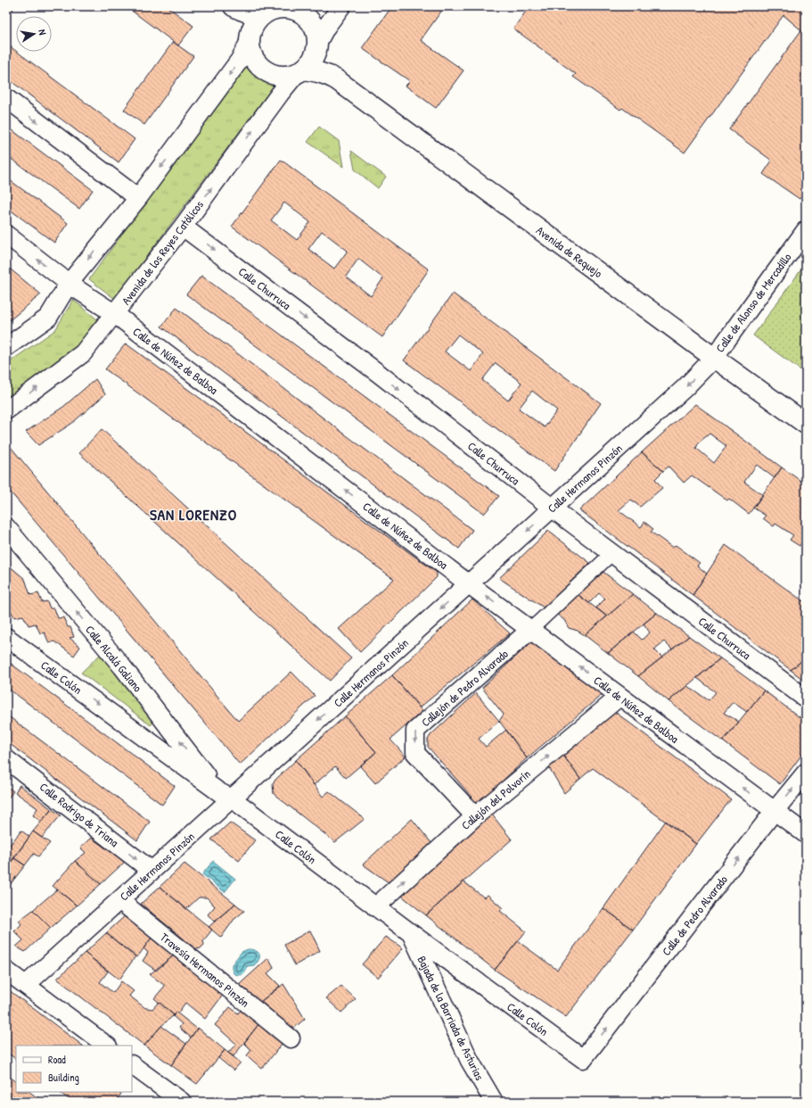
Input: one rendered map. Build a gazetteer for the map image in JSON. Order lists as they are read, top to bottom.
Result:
{
  "streets": {
    "highway": ["Avenida de Requejo"],
    "street": [
      "Avenida de los Reyes Católicos",
      "Calle Churruca",
      "Calle de Alonso de Mercadillo",
      "Calle de Núñez de Balboa",
      "Calle Hermanos Pinzón",
      "Calle Alcalá Galiano",
      "Calle Colón",
      "Callejón de Pedro Alvarado",
      "Callejón del Polvorín",
      "Calle Rodrigo de Triana",
      "Calle de Pedro Alvarado",
      "Travesía Hermanos Pinzón",
      "Bajada de la Barriada de Asturias"
    ]
  },
  "crossings": [
    ["Avenida de Requejo", "Calle de Alonso de Mercadillo"],
    ["Avenida de Requejo", "Calle Hermanos Pinzón"],
    ["Avenida de los Reyes Católicos", "Calle Churruca"],
    ["Avenida de los Reyes Católicos", "Calle de Núñez de Balboa"],
    ["Calle Churruca", "Calle Hermanos Pinzón"],
    ["Calle de Alonso de Mercadillo", "Calle Hermanos Pinzón"],
    ["Calle de Núñez de Balboa", "Calle Hermanos Pinzón"],
    ["Calle de Núñez de Balboa", "Callejón de Pedro Alvarado"],
    ["Calle de Núñez de Balboa", "Callejón del Polvorín"],
    ["Calle de Núñez de Balboa", "Calle de Pedro Alvarado"],
    ["Calle Hermanos Pinzón", "Calle Alcalá Galiano"],
    ["Calle Hermanos Pinzón", "Calle Colón"],
    ["Calle Hermanos Pinzón", "Calle Rodrigo de Triana"],
    ["Calle Hermanos Pinzón", "Travesía Hermanos Pinzón"],
    ["Calle Alcalá Galiano", "Calle Colón"],
    ["Calle Colón", "Callejón del Polvorín"],
    ["Calle Colón", "Calle de Pedro Alvarado"],
    ["Calle Colón", "Bajada de la Barriada de Asturias"],
    ["Callejón de Pedro Alvarado", "Callejón del Polvorín"]
  ],
  "one_way": [
    "Calle Churruca",
    "Calle de Núñez de Balboa",
    "Calle Hermanos Pinzón",
    "Calle Alcalá Galiano",
    "Calle Colón",
    "Callejón del Polvorín",
    "Calle Rodrigo de Triana",
    "Calle de Pedro Alvarado"
  ],
  "districts": ["SAN LORENZO"],
  "legend": ["Road", "Building"],
  "north": "right"
}
